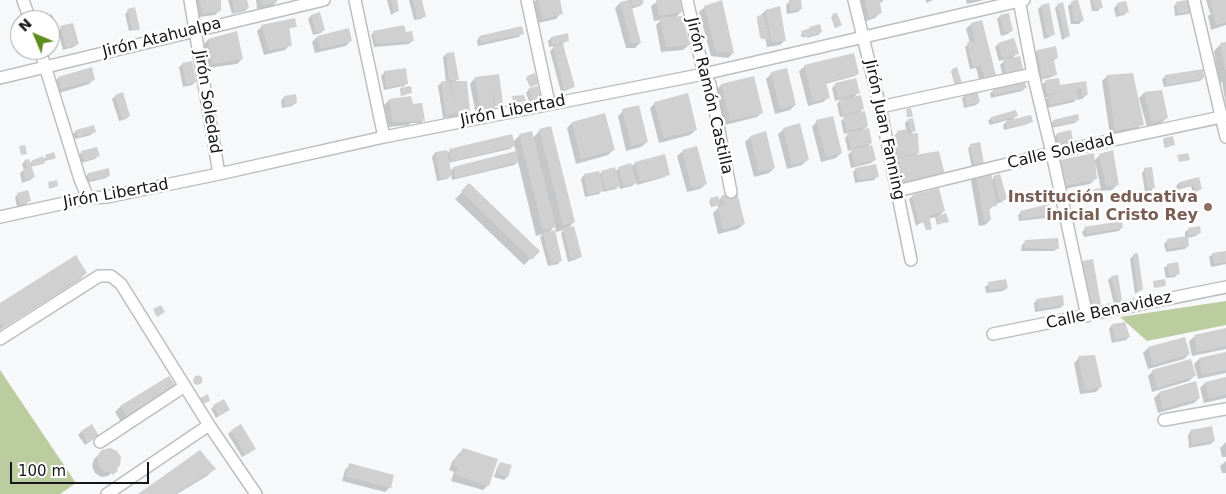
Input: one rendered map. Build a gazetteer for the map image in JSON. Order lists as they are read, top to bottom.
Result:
{
  "streets": {
    "street": [
      "Jirón Atahualpa",
      "Jirón Ramón Castilla",
      "Jirón Soledad",
      "Jirón Libertad",
      "Jirón Juan Fanning",
      "Calle Soledad",
      "Calle Benavidez"
    ]
  },
  "crossings": [
    ["Jirón Atahualpa", "Jirón Soledad"],
    ["Jirón Ramón Castilla", "Jirón Libertad"],
    ["Jirón Soledad", "Jirón Libertad"],
    ["Jirón Libertad", "Jirón Juan Fanning"],
    ["Jirón Juan Fanning", "Calle Soledad"]
  ],
  "places": ["Institución educativa inicial Cristo Rey"],
  "scale_bar": "100 m",
  "north": "top left"
}
